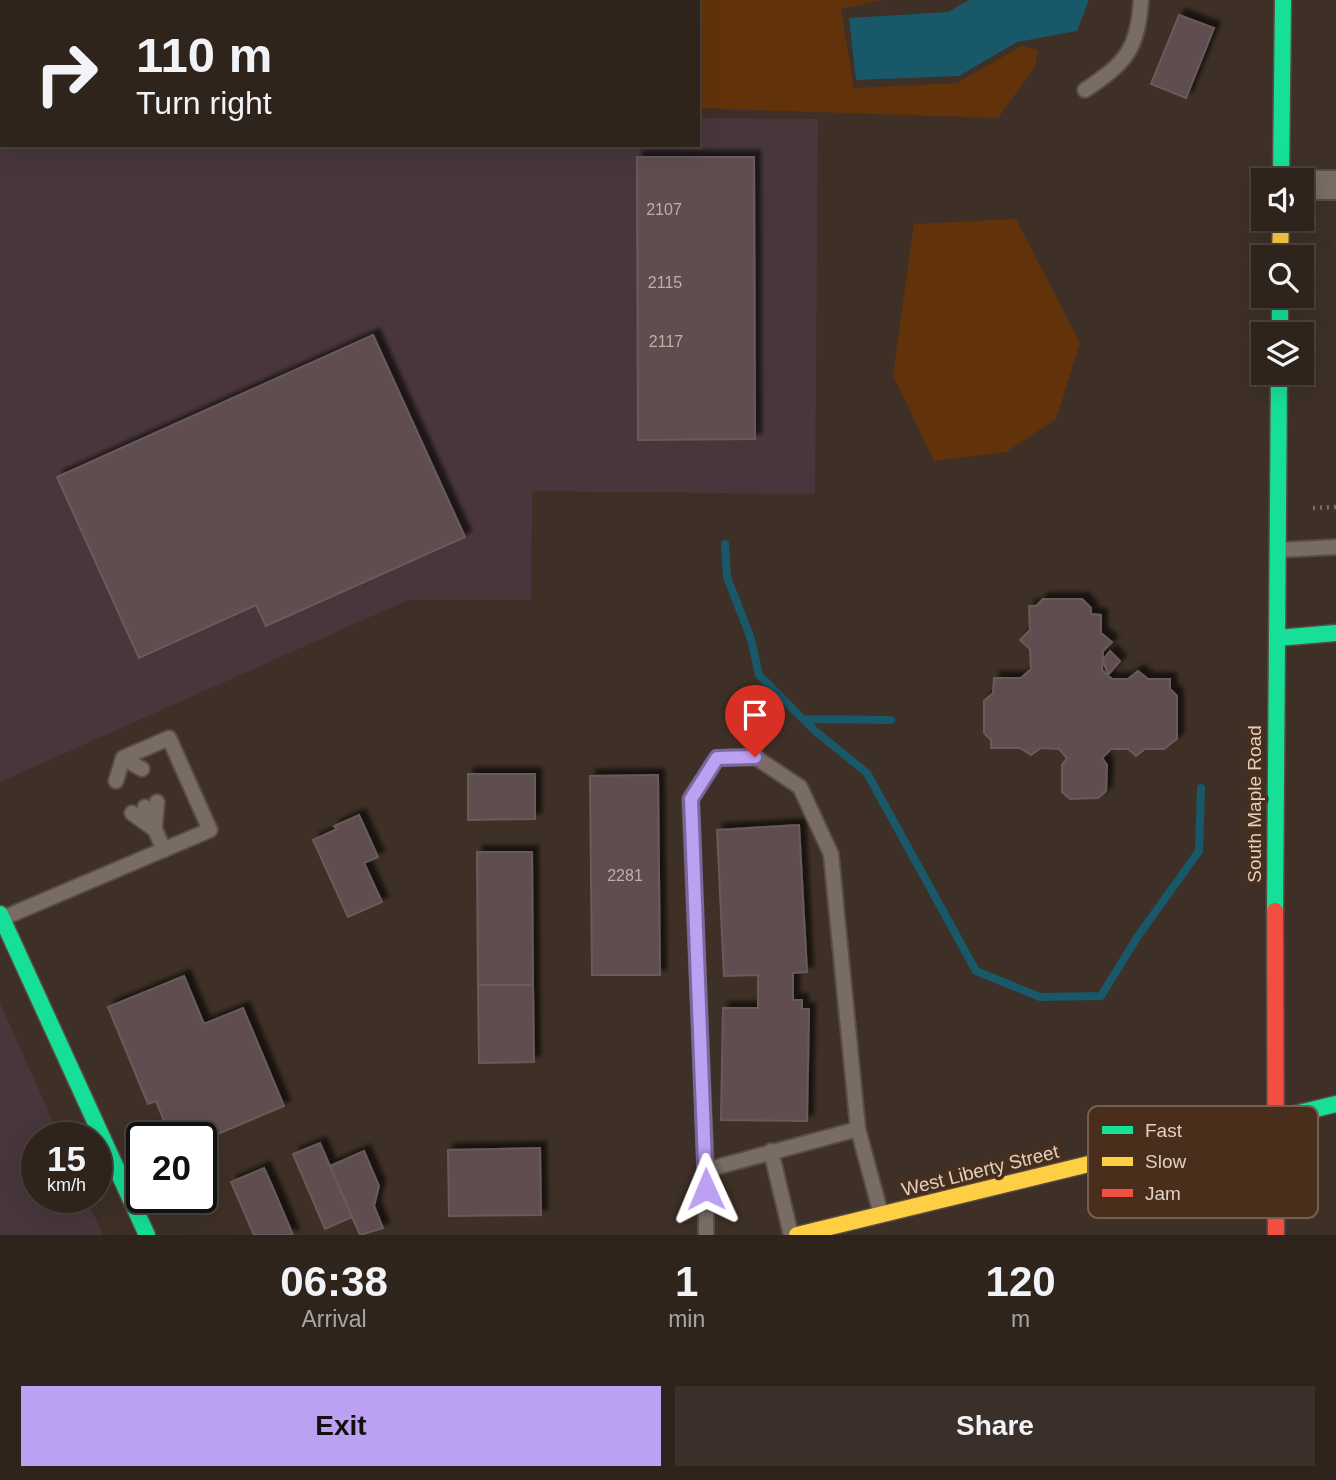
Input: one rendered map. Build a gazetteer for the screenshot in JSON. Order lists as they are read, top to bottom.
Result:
{
  "streets": {
    "street": ["South Maple Road", "West Liberty Street"]
  },
  "house_numbers": [
    "2107",
    "2115",
    "2117",
    "2281"
  ],
  "legend": ["Fast", "Slow", "Jam"],
  "page": {
    "turn": ["110 m", "Turn right"],
    "speed": "15 km/h",
    "limit": "20",
    "eta": [
      "06:38",
      "Arrival",
      "1",
      "min",
      "120",
      "m"
    ],
    "buttons": ["Exit", "Share"]
  }
}
